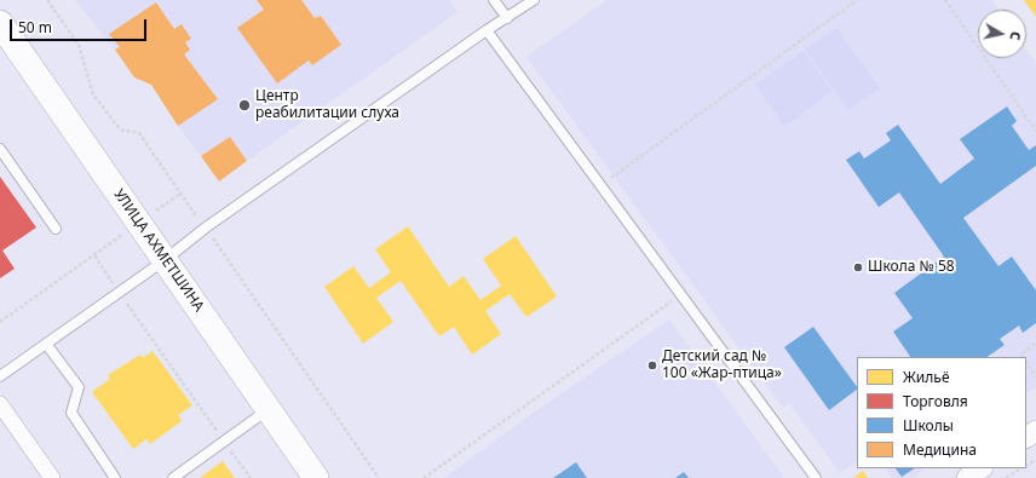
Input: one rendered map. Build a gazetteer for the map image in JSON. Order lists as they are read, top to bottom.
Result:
{
  "streets": {
    "street": ["УЛИЦА АХМЕТШИНА"]
  },
  "places": ["Центр реабилитации слуха", "Школа № 58", "Детский сад № 100 «Жар-птица»"],
  "legend": [
    "Жильё",
    "Торговля",
    "Школы",
    "Медицина"
  ],
  "scale_bar": "50 m",
  "north": "right"
}
